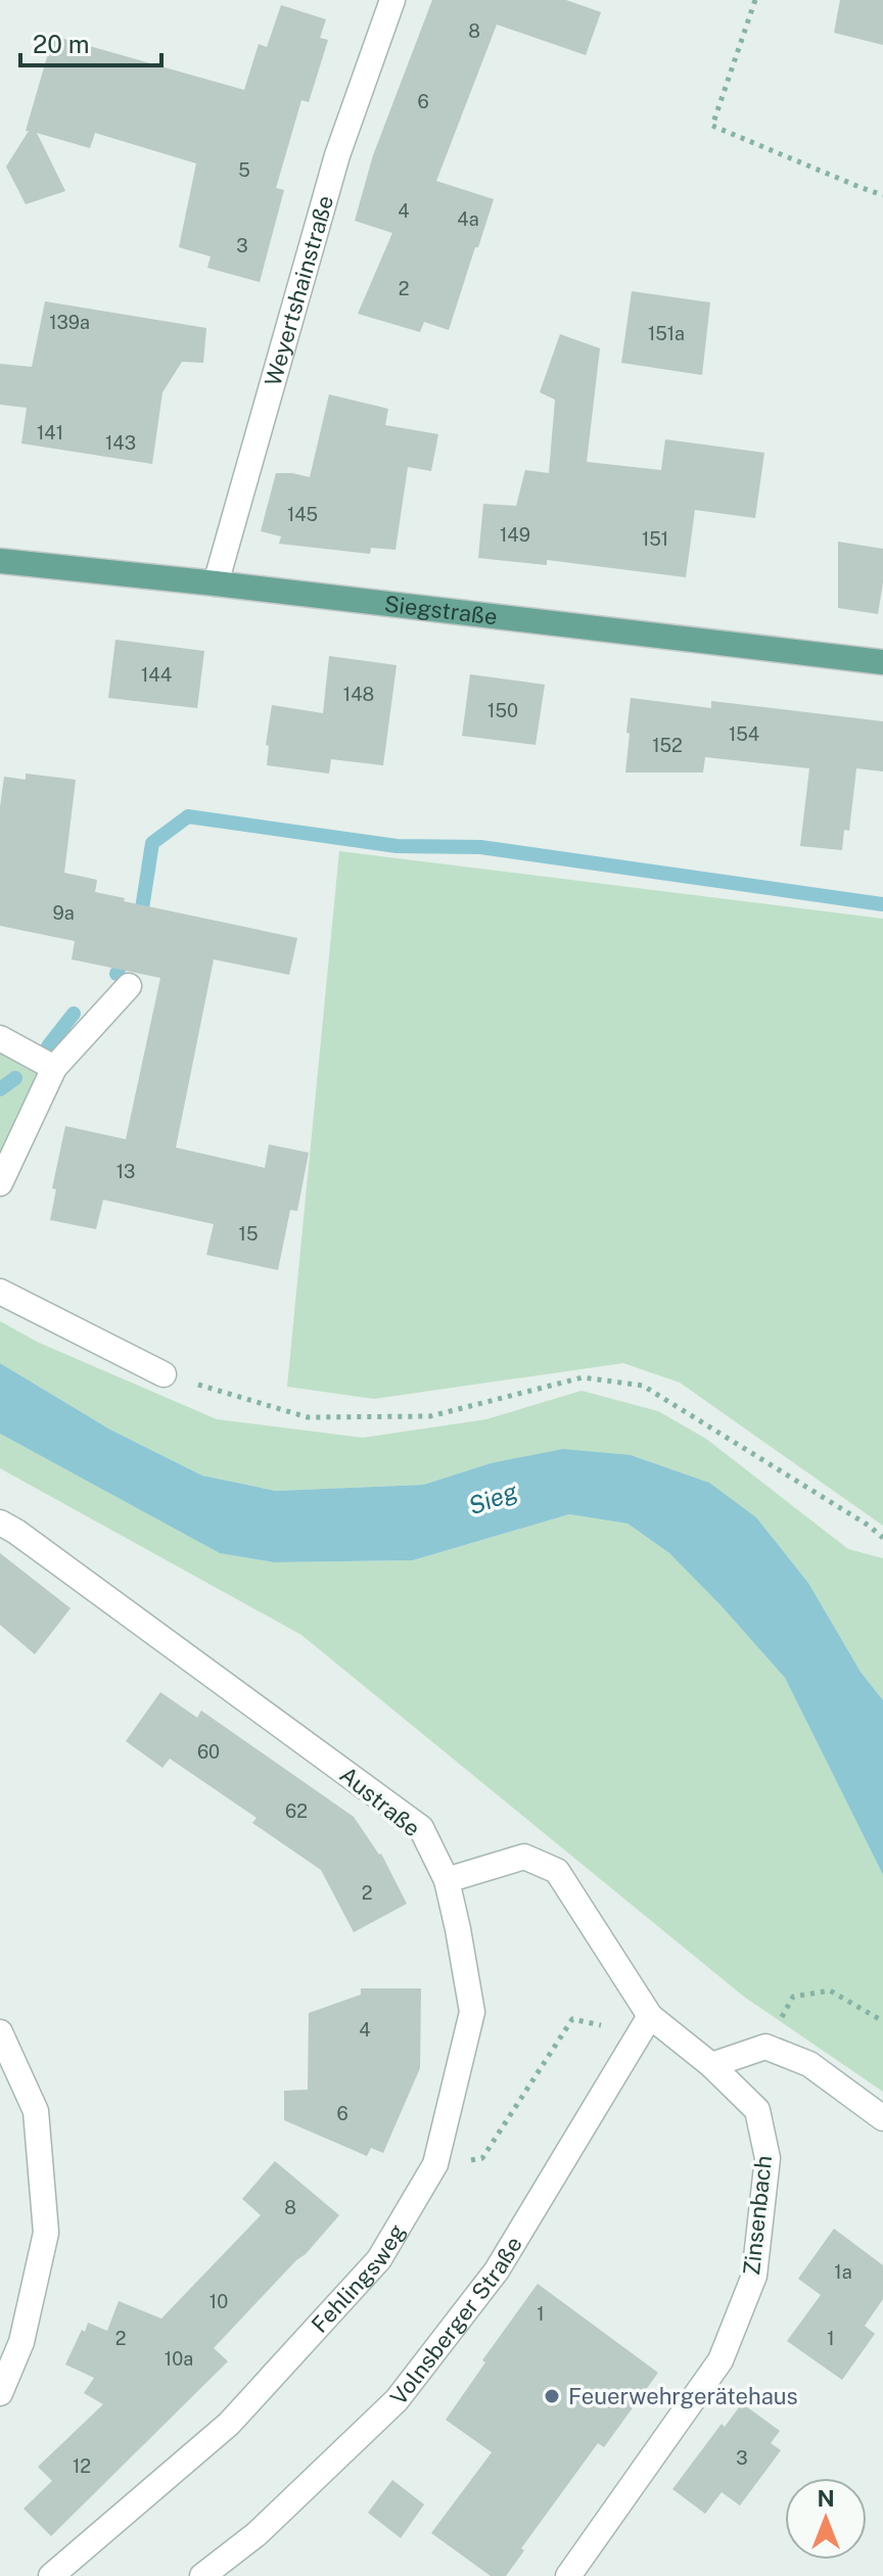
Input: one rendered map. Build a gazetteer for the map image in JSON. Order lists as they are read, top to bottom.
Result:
{
  "streets": {
    "main road": ["Siegstraße"],
    "street": [
      "Weyertshainstraße",
      "Austraße",
      "Zinsenbach",
      "Fehlingsweg",
      "Volnsberger Straße"
    ]
  },
  "crossings": [
    ["Weyertshainstraße", "Siegstraße"],
    ["Austraße", "Fehlingsweg"]
  ],
  "water": ["Sieg"],
  "places": ["Feuerwehrgerätehaus"],
  "house_numbers": [
    "8",
    "6",
    "5",
    "4",
    "4a",
    "3",
    "2",
    "139a",
    "151a",
    "141",
    "143",
    "145",
    "149",
    "151",
    "144",
    "148",
    "150",
    "154",
    "152",
    "9a",
    "13",
    "15",
    "60",
    "62",
    "2",
    "4",
    "6",
    "8",
    "1a",
    "10",
    "1",
    "2",
    "1",
    "10a",
    "3",
    "12"
  ],
  "scale_bar": "20 m",
  "north": "top"
}
